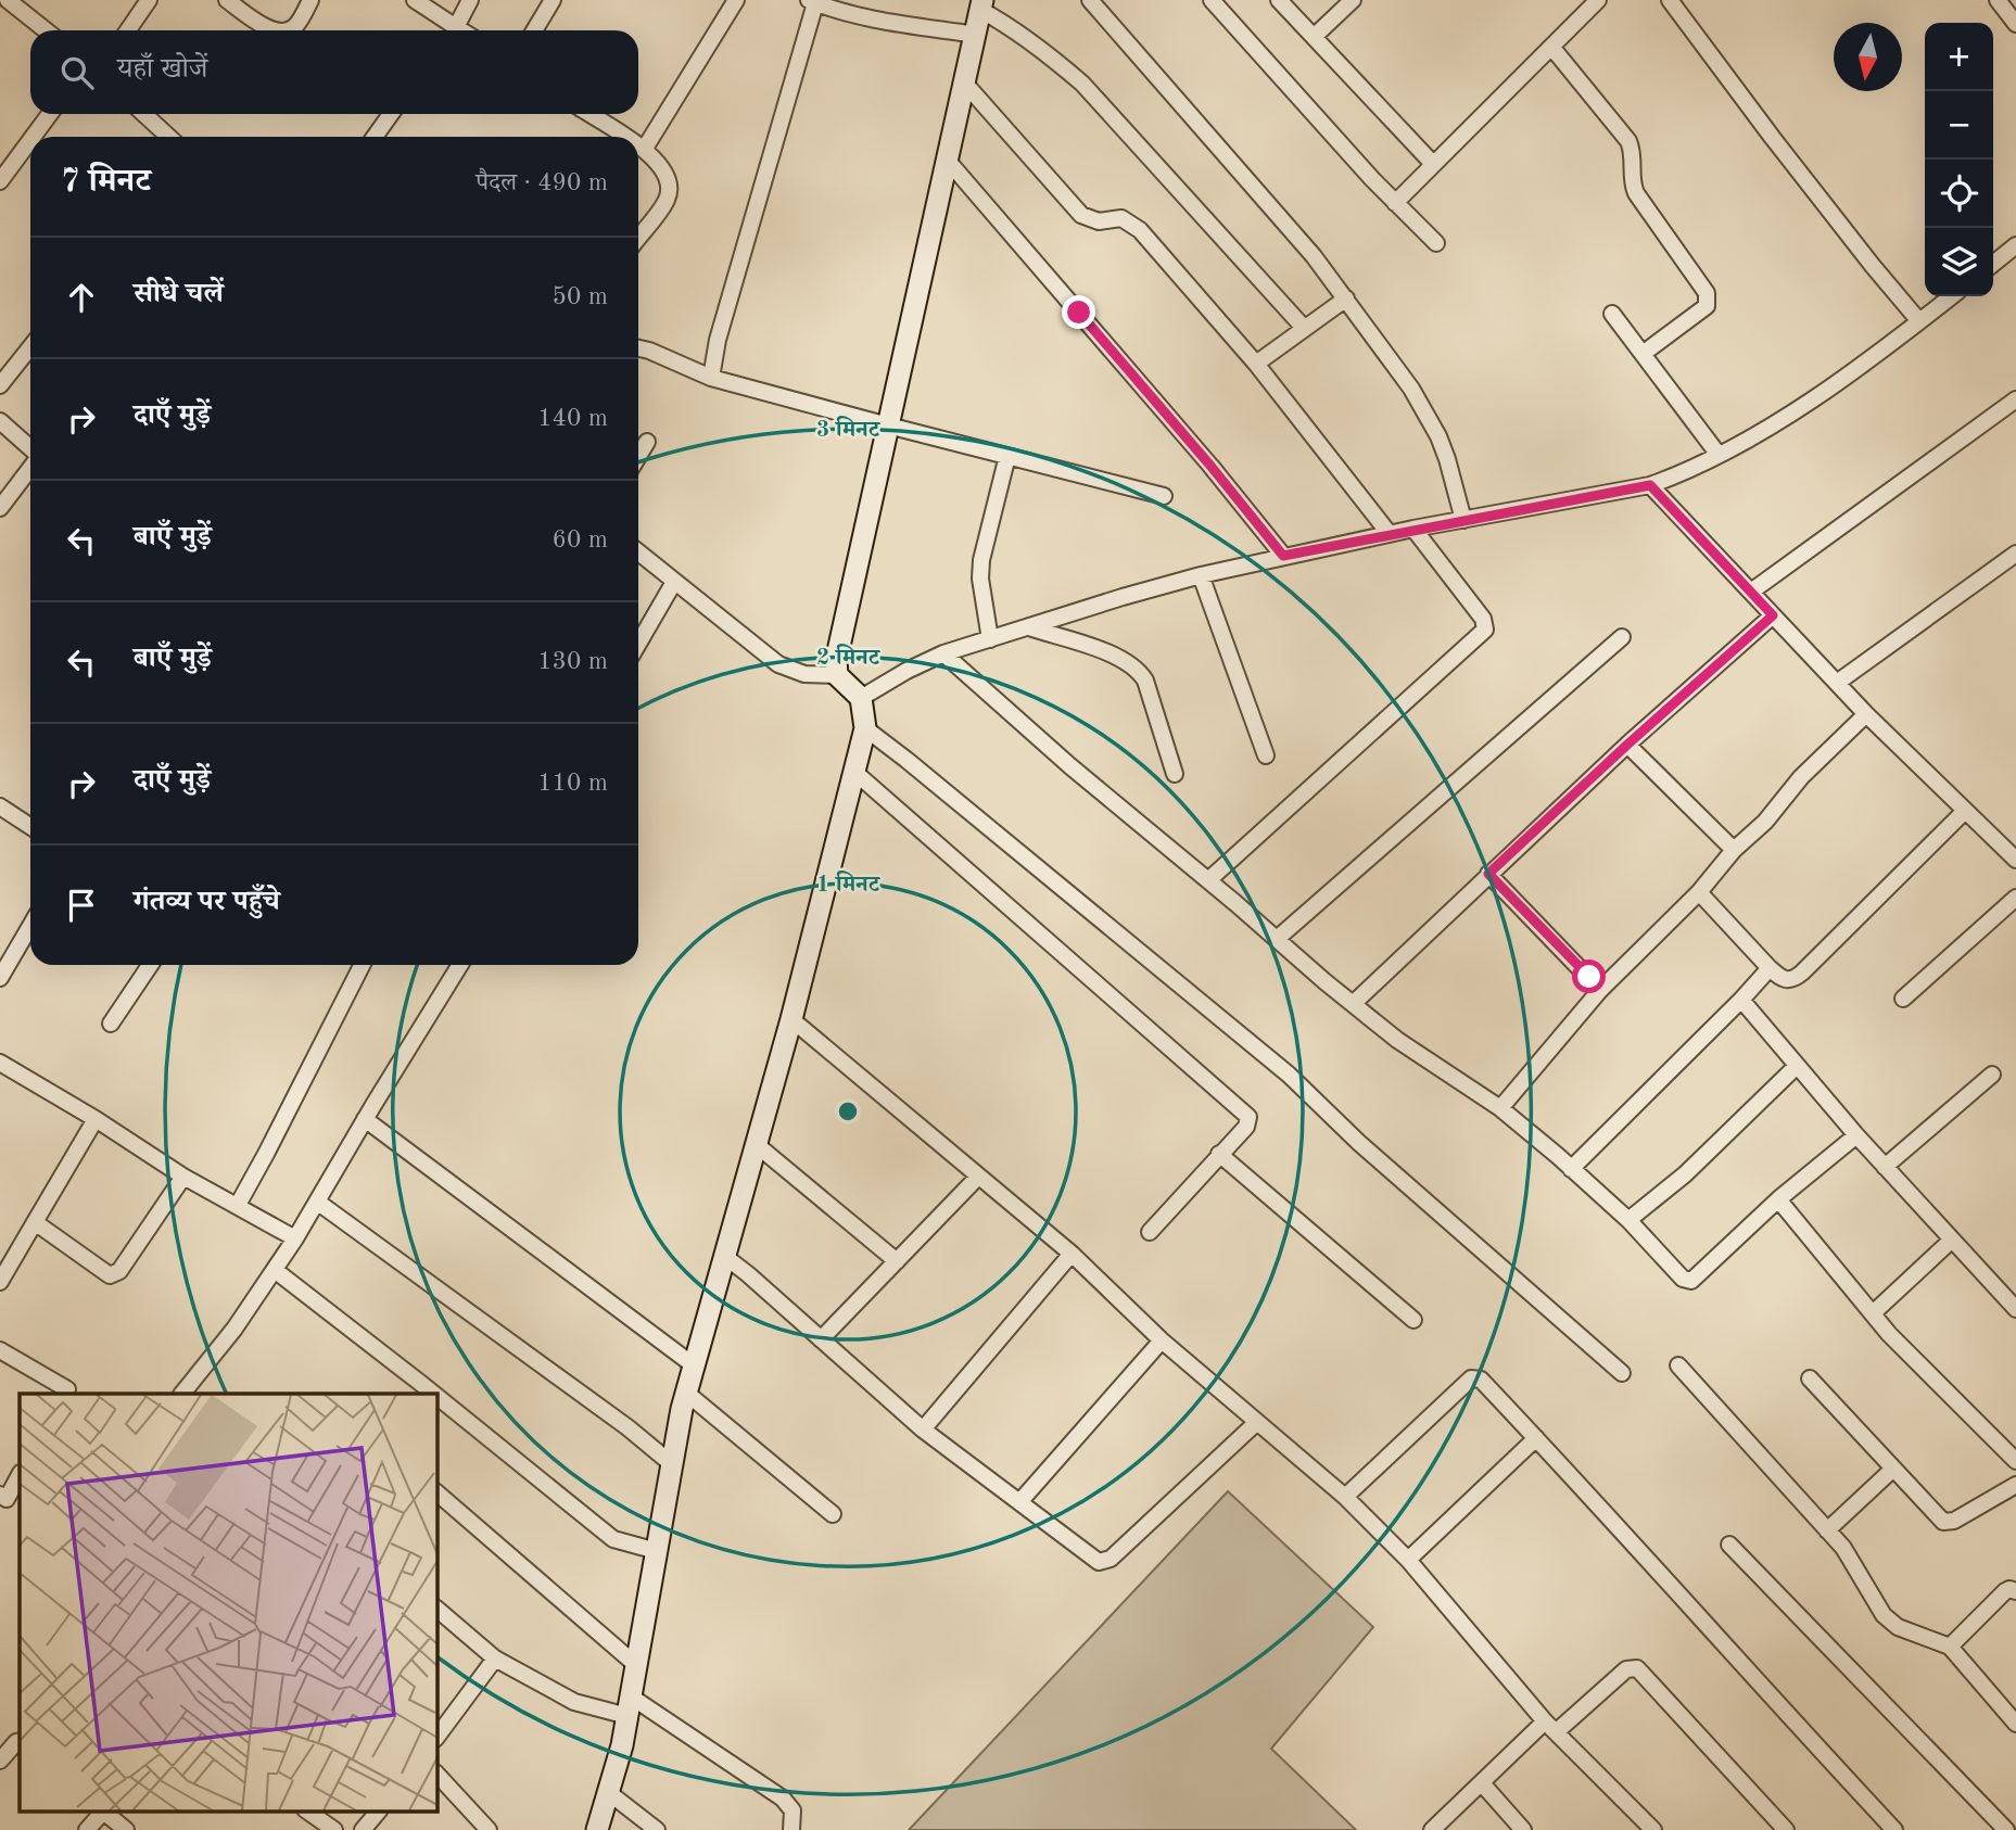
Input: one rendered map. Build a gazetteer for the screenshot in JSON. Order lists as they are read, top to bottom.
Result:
{
  "north": "bottom",
  "page": {
    "map_buttons": ["+", "−"],
    "search": "यहाँ खोजें",
    "heading": ["7 मिनट", "पैदल · 490 m"],
    "list": [
      ["सीधे चलें", "50 m"],
      ["दाएँ मुड़ें", "140 m"],
      ["बाएँ मुड़ें", "60 m"],
      ["बाएँ मुड़ें", "130 m"],
      ["दाएँ मुड़ें", "110 m"],
      "गंतव्य पर पहुँचे"
    ]
  },
  "rings": ["3 मिनट", "2 मिनट", "1 मिनट"]
}
